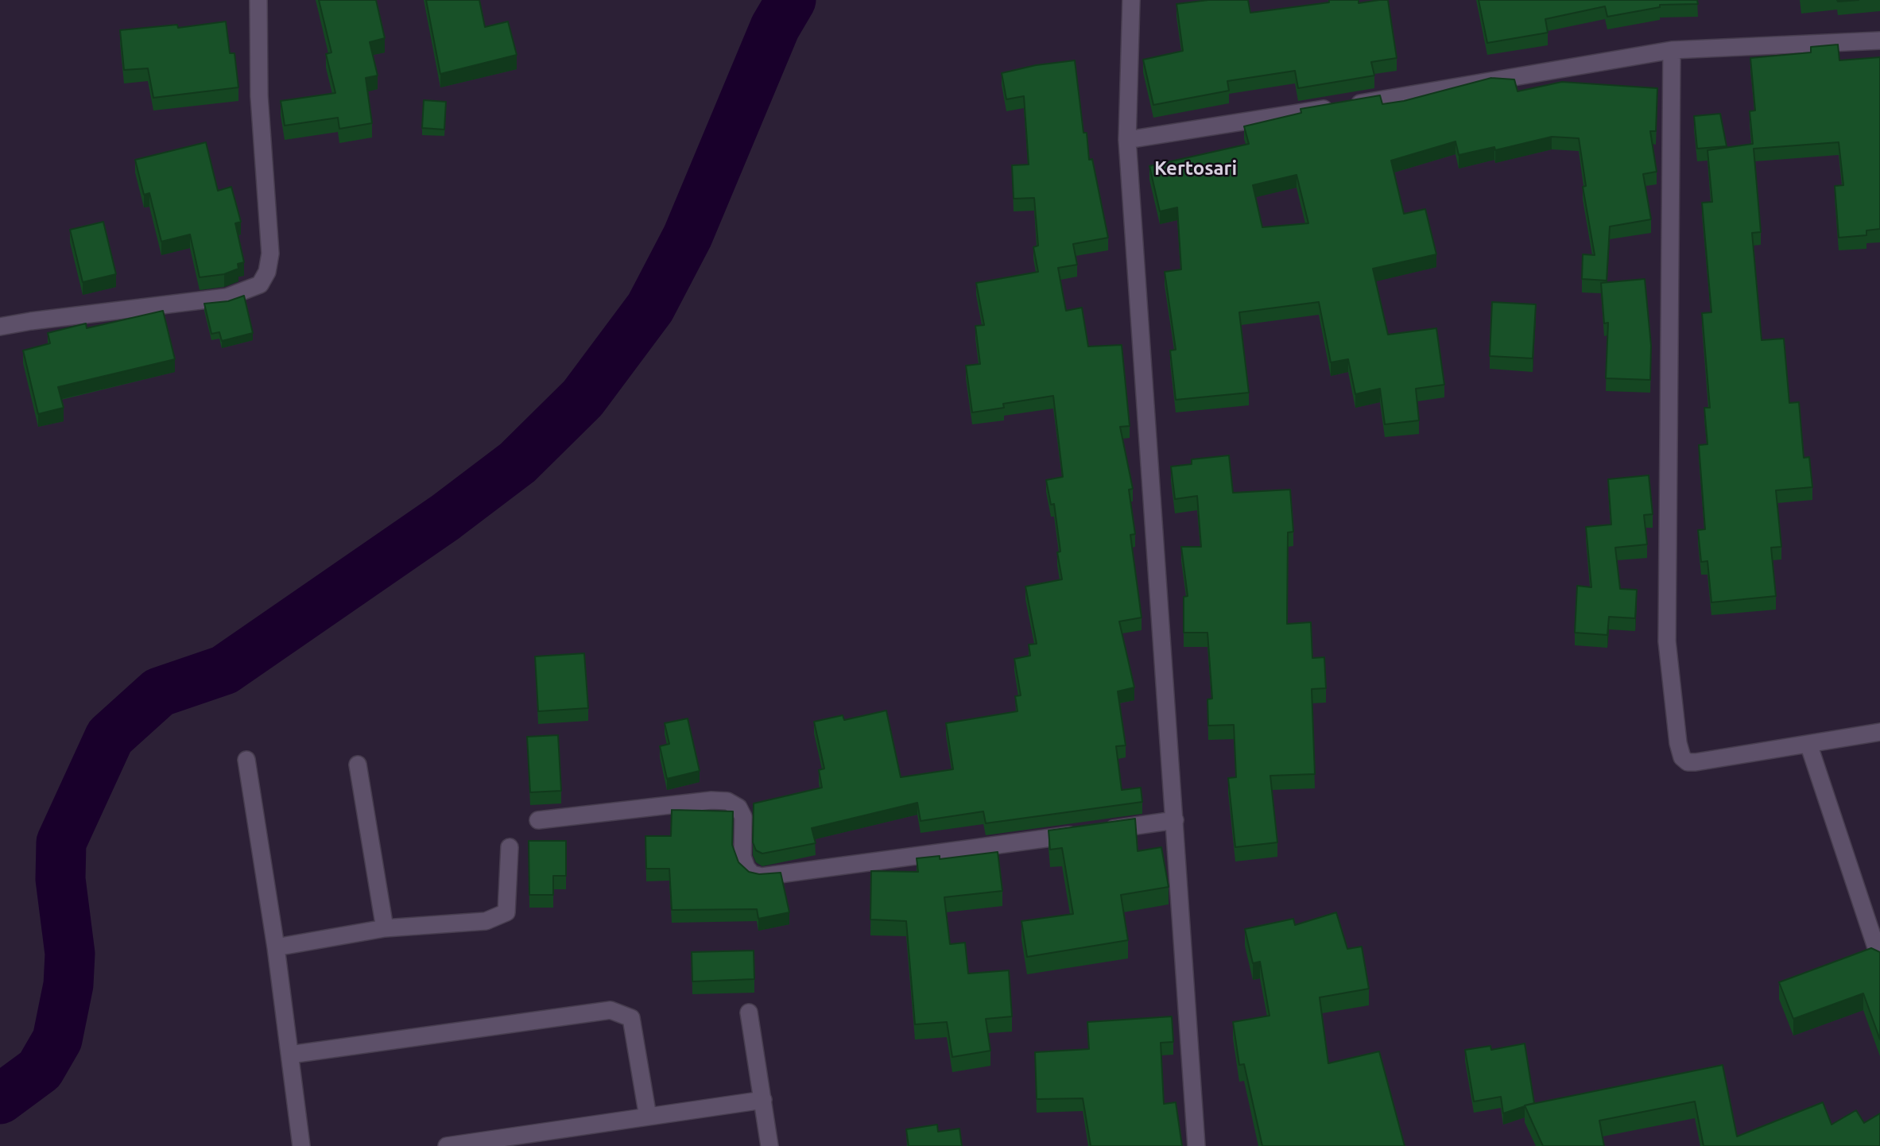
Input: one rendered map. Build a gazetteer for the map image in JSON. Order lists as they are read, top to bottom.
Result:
{
  "districts": ["Kertosari"]
}
